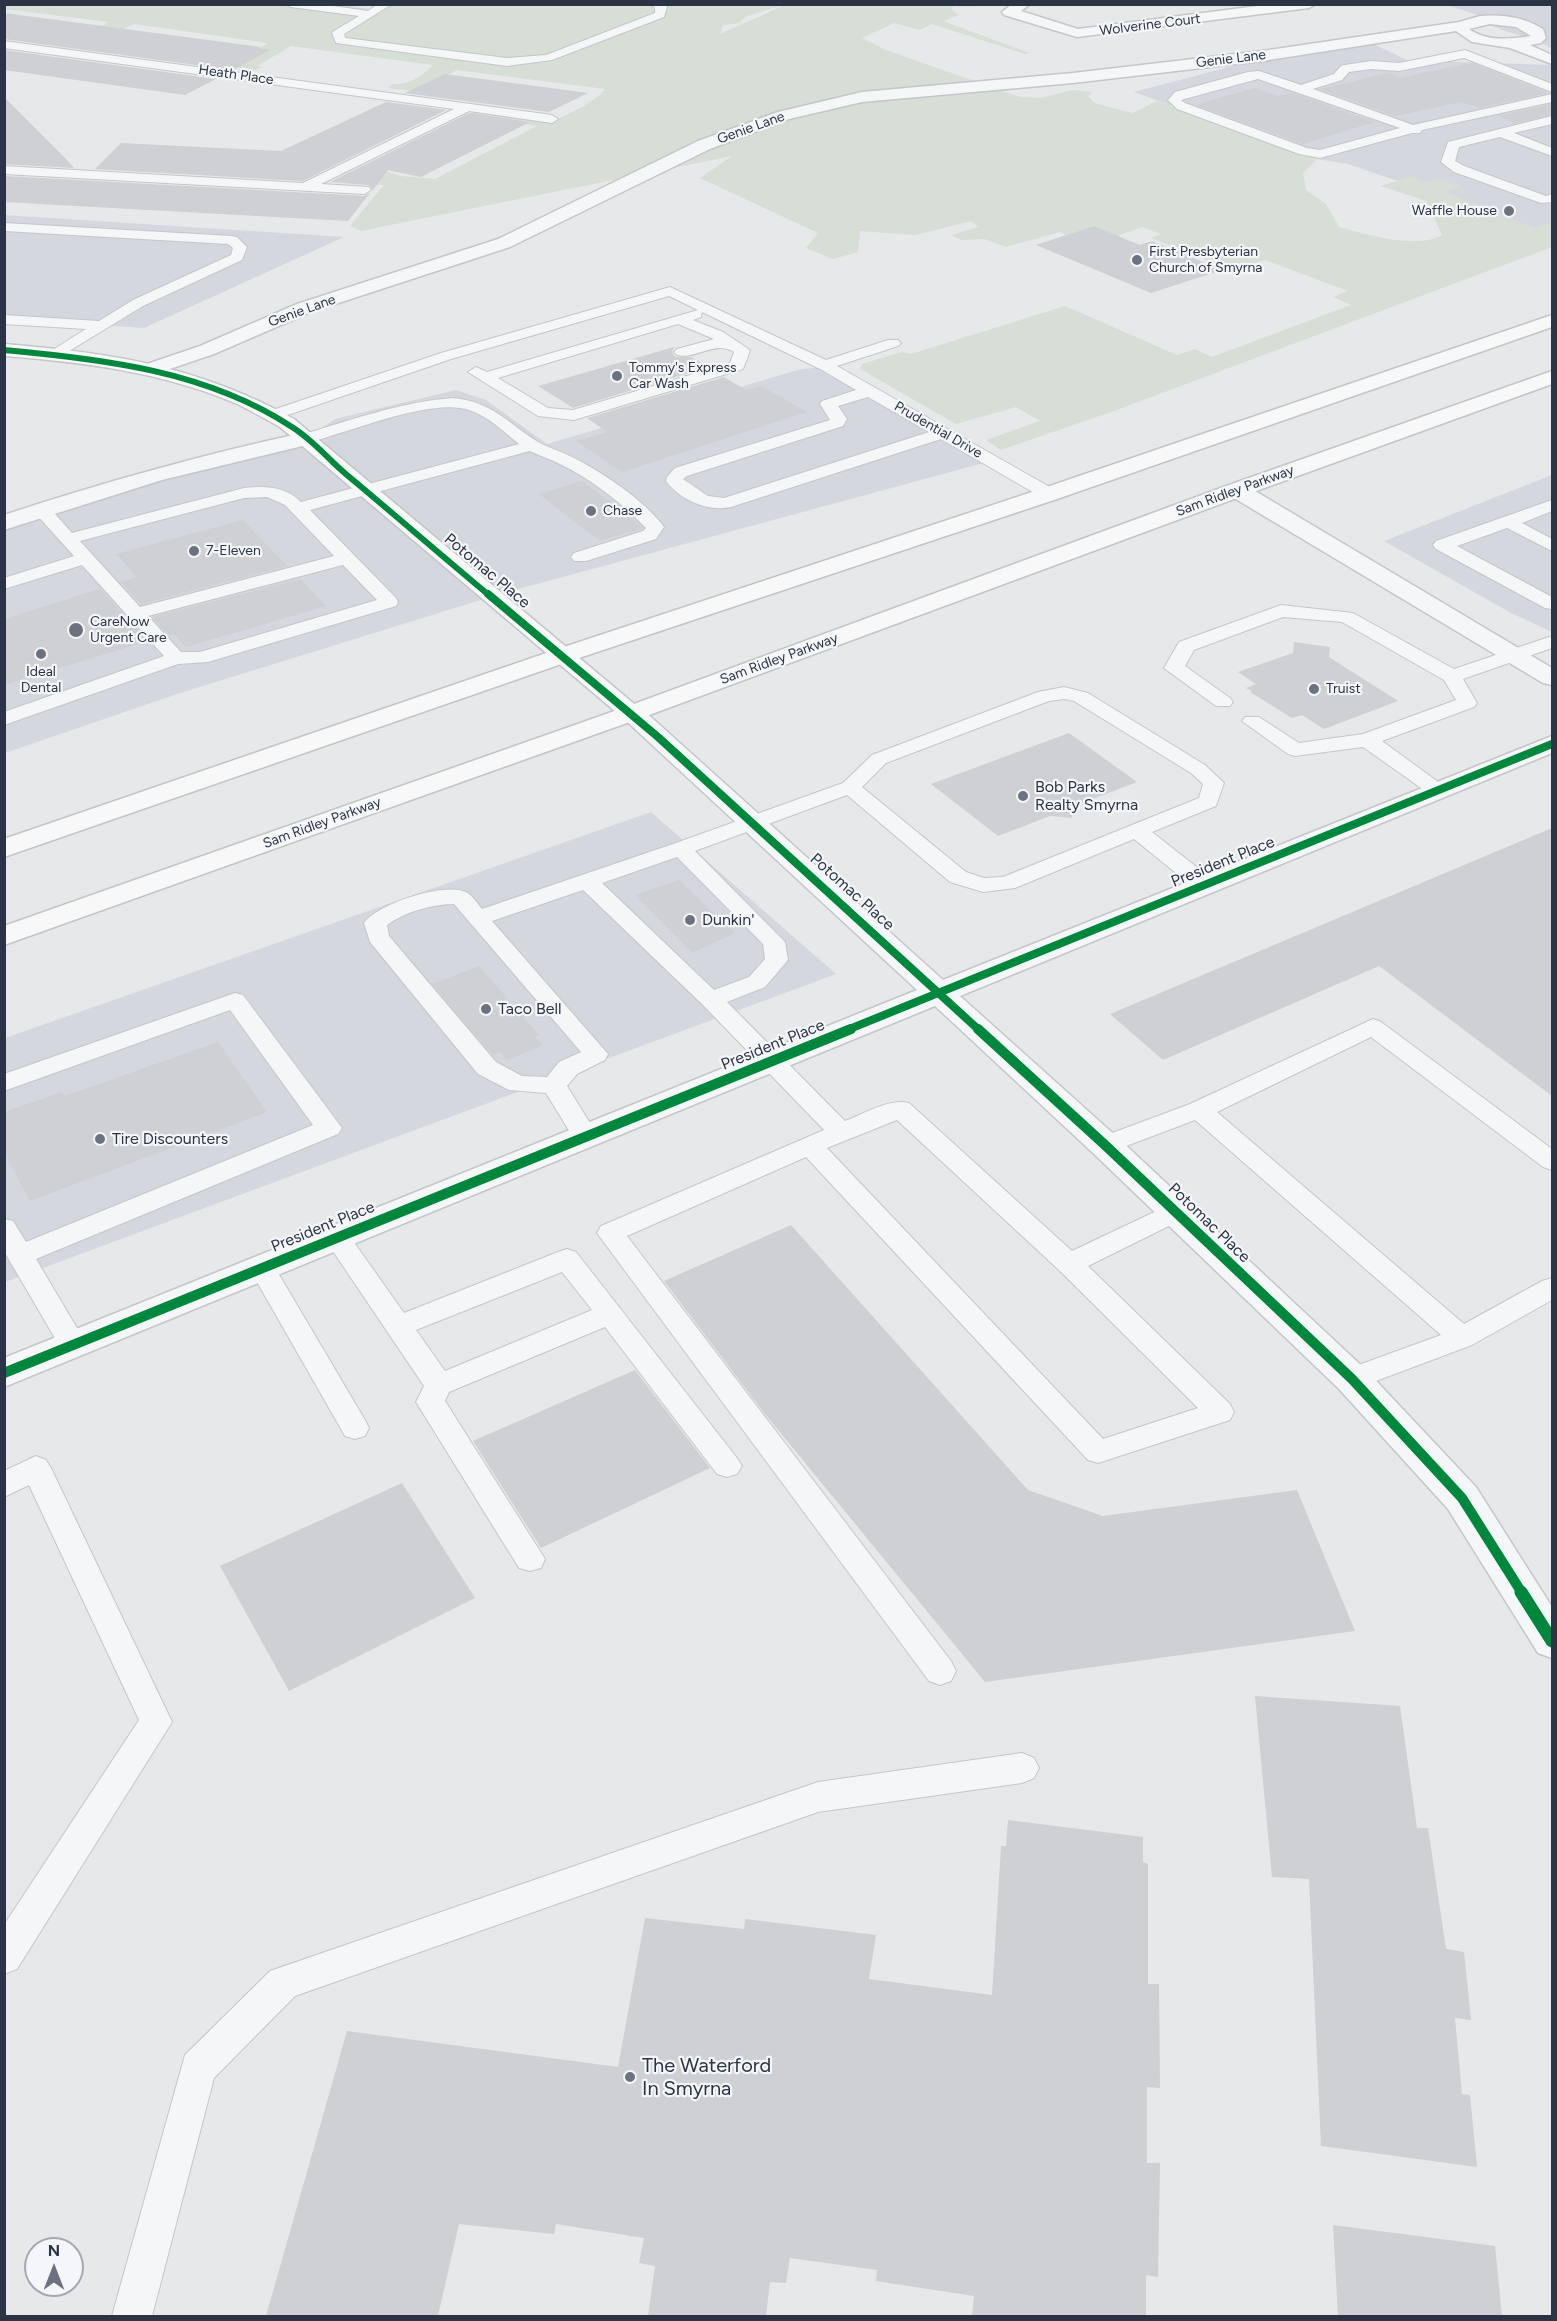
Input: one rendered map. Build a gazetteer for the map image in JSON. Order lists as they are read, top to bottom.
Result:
{
  "streets": {
    "main road": ["Sam Ridley Parkway", "Potomac Place"],
    "street": ["Wolverine Court", "Genie Lane", "President Place"],
    "lane": ["Heath Place", "Prudential Drive"]
  },
  "crossings": [
    ["Genie Lane", "Potomac Place"],
    ["Prudential Drive", "Potomac Place"],
    ["Sam Ridley Parkway", "Potomac Place"],
    ["Potomac Place", "President Place"]
  ],
  "places": [
    "Waffle House",
    "First Presbyterian Church of Smyrna",
    "Tommy's Express Car Wash",
    "Chase",
    "7-Eleven",
    "CareNow Urgent Care",
    "Ideal Dental",
    "Truist",
    "Bob Parks Realty Smyrna",
    "Dunkin'",
    "Taco Bell",
    "Tire Discounters",
    "The Waterford In Smyrna"
  ],
  "north": "top"
}
